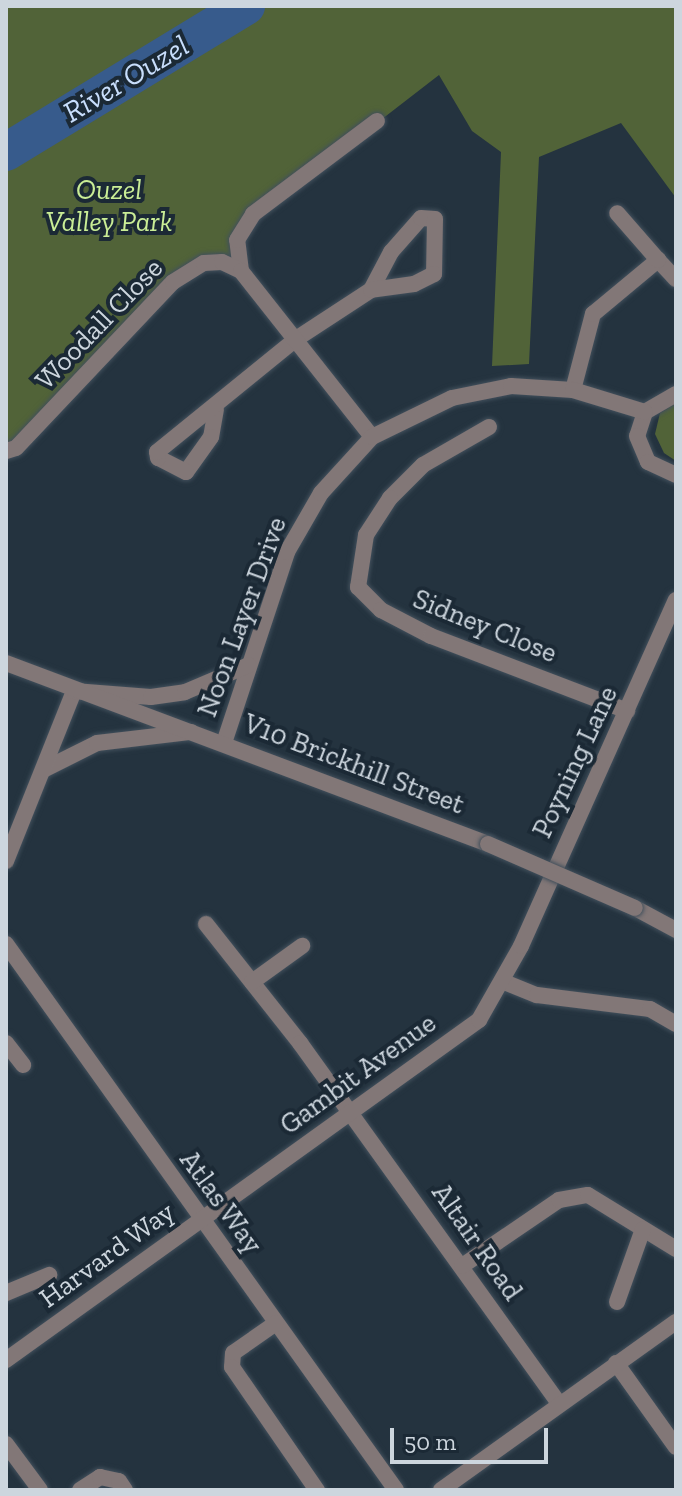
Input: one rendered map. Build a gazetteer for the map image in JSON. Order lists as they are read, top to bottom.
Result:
{
  "streets": {
    "street": [
      "Woodall Close",
      "Noon Layer Drive",
      "Sidney Close",
      "Poyning Lane",
      "V10 Brickhill Street",
      "Gambit Avenue",
      "Atlas Way",
      "Altair Road",
      "Harvard Way"
    ]
  },
  "crossings": [
    ["Noon Layer Drive", "V10 Brickhill Street"],
    ["Sidney Close", "Poyning Lane"],
    ["Poyning Lane", "Gambit Avenue"],
    ["Gambit Avenue", "Atlas Way"],
    ["Gambit Avenue", "Altair Road"],
    ["Gambit Avenue", "Harvard Way"],
    ["Atlas Way", "Harvard Way"]
  ],
  "water": ["River Ouzel"],
  "parks": ["Ouzel Valley Park"],
  "scale_bar": "50 m"
}
